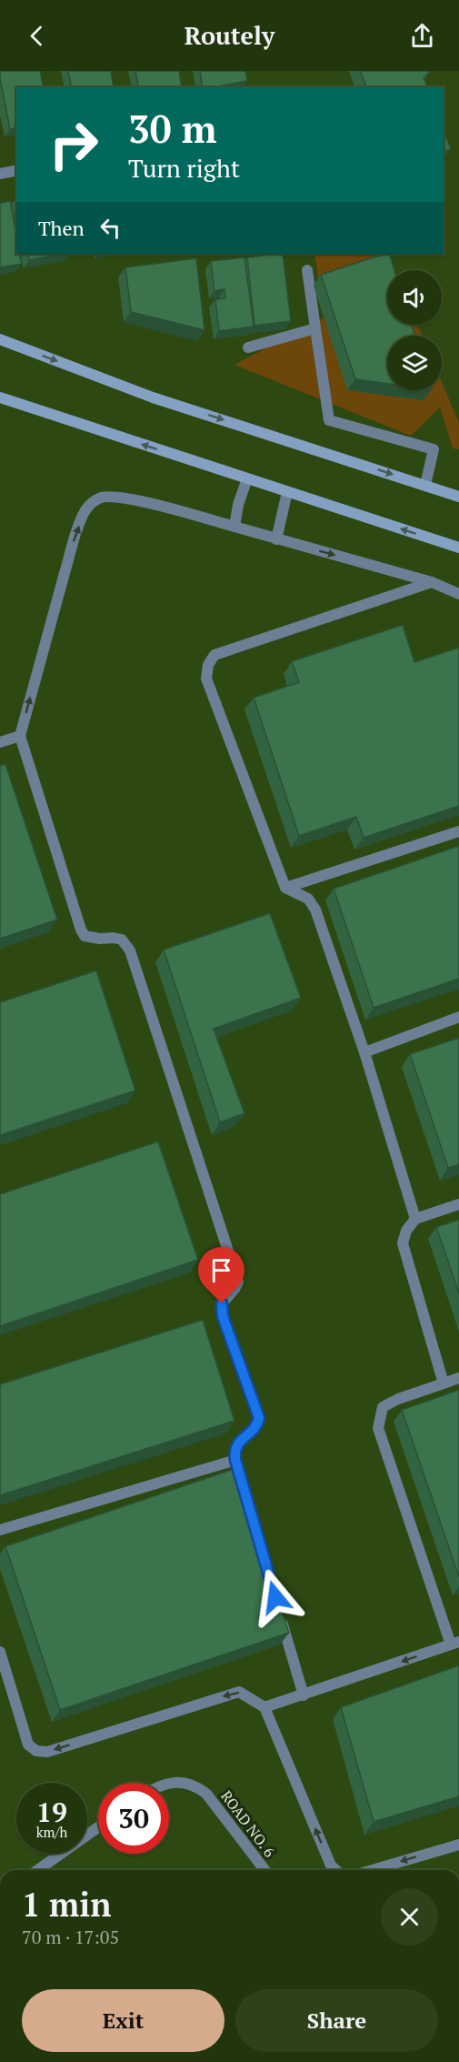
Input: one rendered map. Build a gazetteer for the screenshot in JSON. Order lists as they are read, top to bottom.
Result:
{
  "streets": {
    "street": ["ROAD NO. 6"]
  },
  "page": {
    "header": "Routely",
    "turn": ["30 m", "Turn right"],
    "then": "Then",
    "speed": "19 km/h",
    "limit": "30",
    "heading": ["1 min", "70 m · 17:05"],
    "buttons": ["Exit", "Share"]
  }
}
